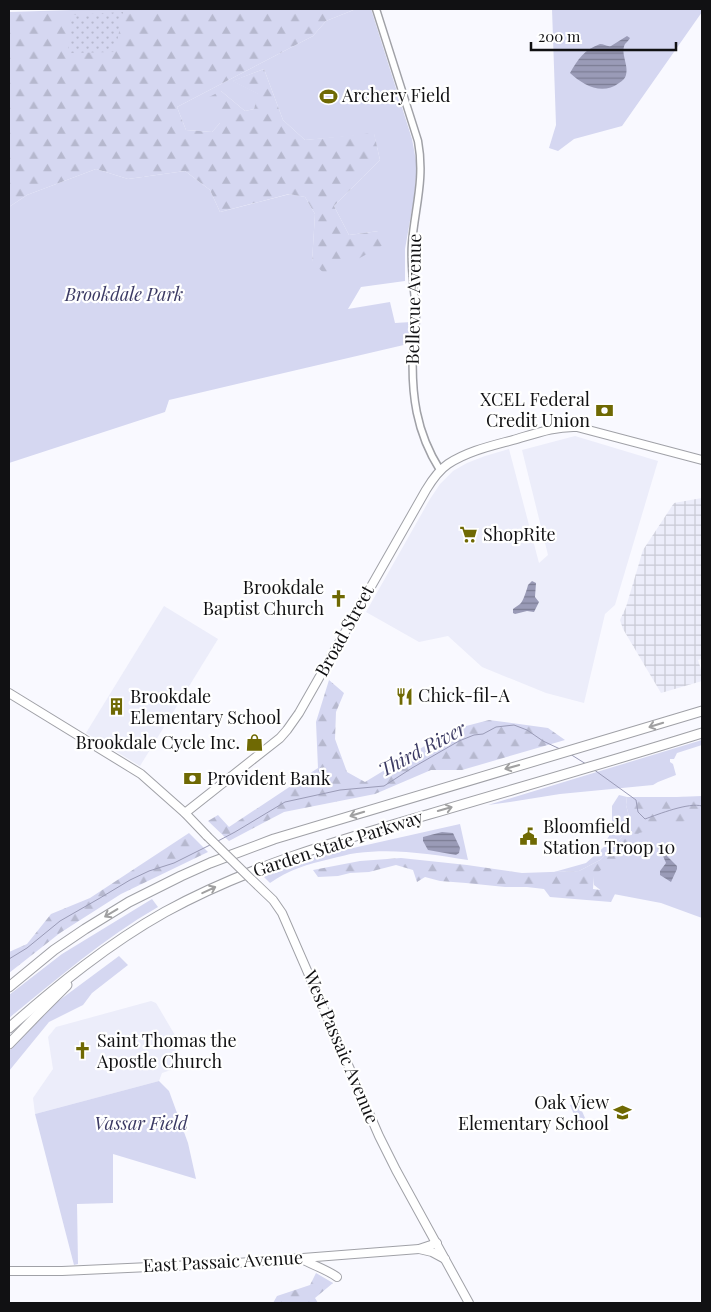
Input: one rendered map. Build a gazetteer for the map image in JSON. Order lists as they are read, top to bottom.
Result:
{
  "streets": {
    "highway": ["Garden State Parkway"],
    "main road": ["Broad Street", "West Passaic Avenue", "East Passaic Avenue"],
    "street": ["Bellevue Avenue"]
  },
  "crossings": [
    ["Bellevue Avenue", "Broad Street"],
    ["Broad Street", "West Passaic Avenue"],
    ["West Passaic Avenue", "East Passaic Avenue"]
  ],
  "water": ["Third River"],
  "parks": ["Brookdale Park", "Vassar Field"],
  "places": {
    "sports": ["Archery Field"],
    "bank": ["XCEL Federal Credit Union", "Provident Bank"],
    "supermarket": ["ShopRite"],
    "church": ["Brookdale Baptist Church", "Saint Thomas the Apostle Church"],
    "restaurant": ["Chick-fil-A"],
    "building": ["Brookdale Elementary School"],
    "shop": ["Brookdale Cycle Inc."],
    "public building": ["Bloomfield Station Troop 10"],
    "school or university": ["Oak View Elementary School"]
  },
  "scale_bar": "200 m"
}
